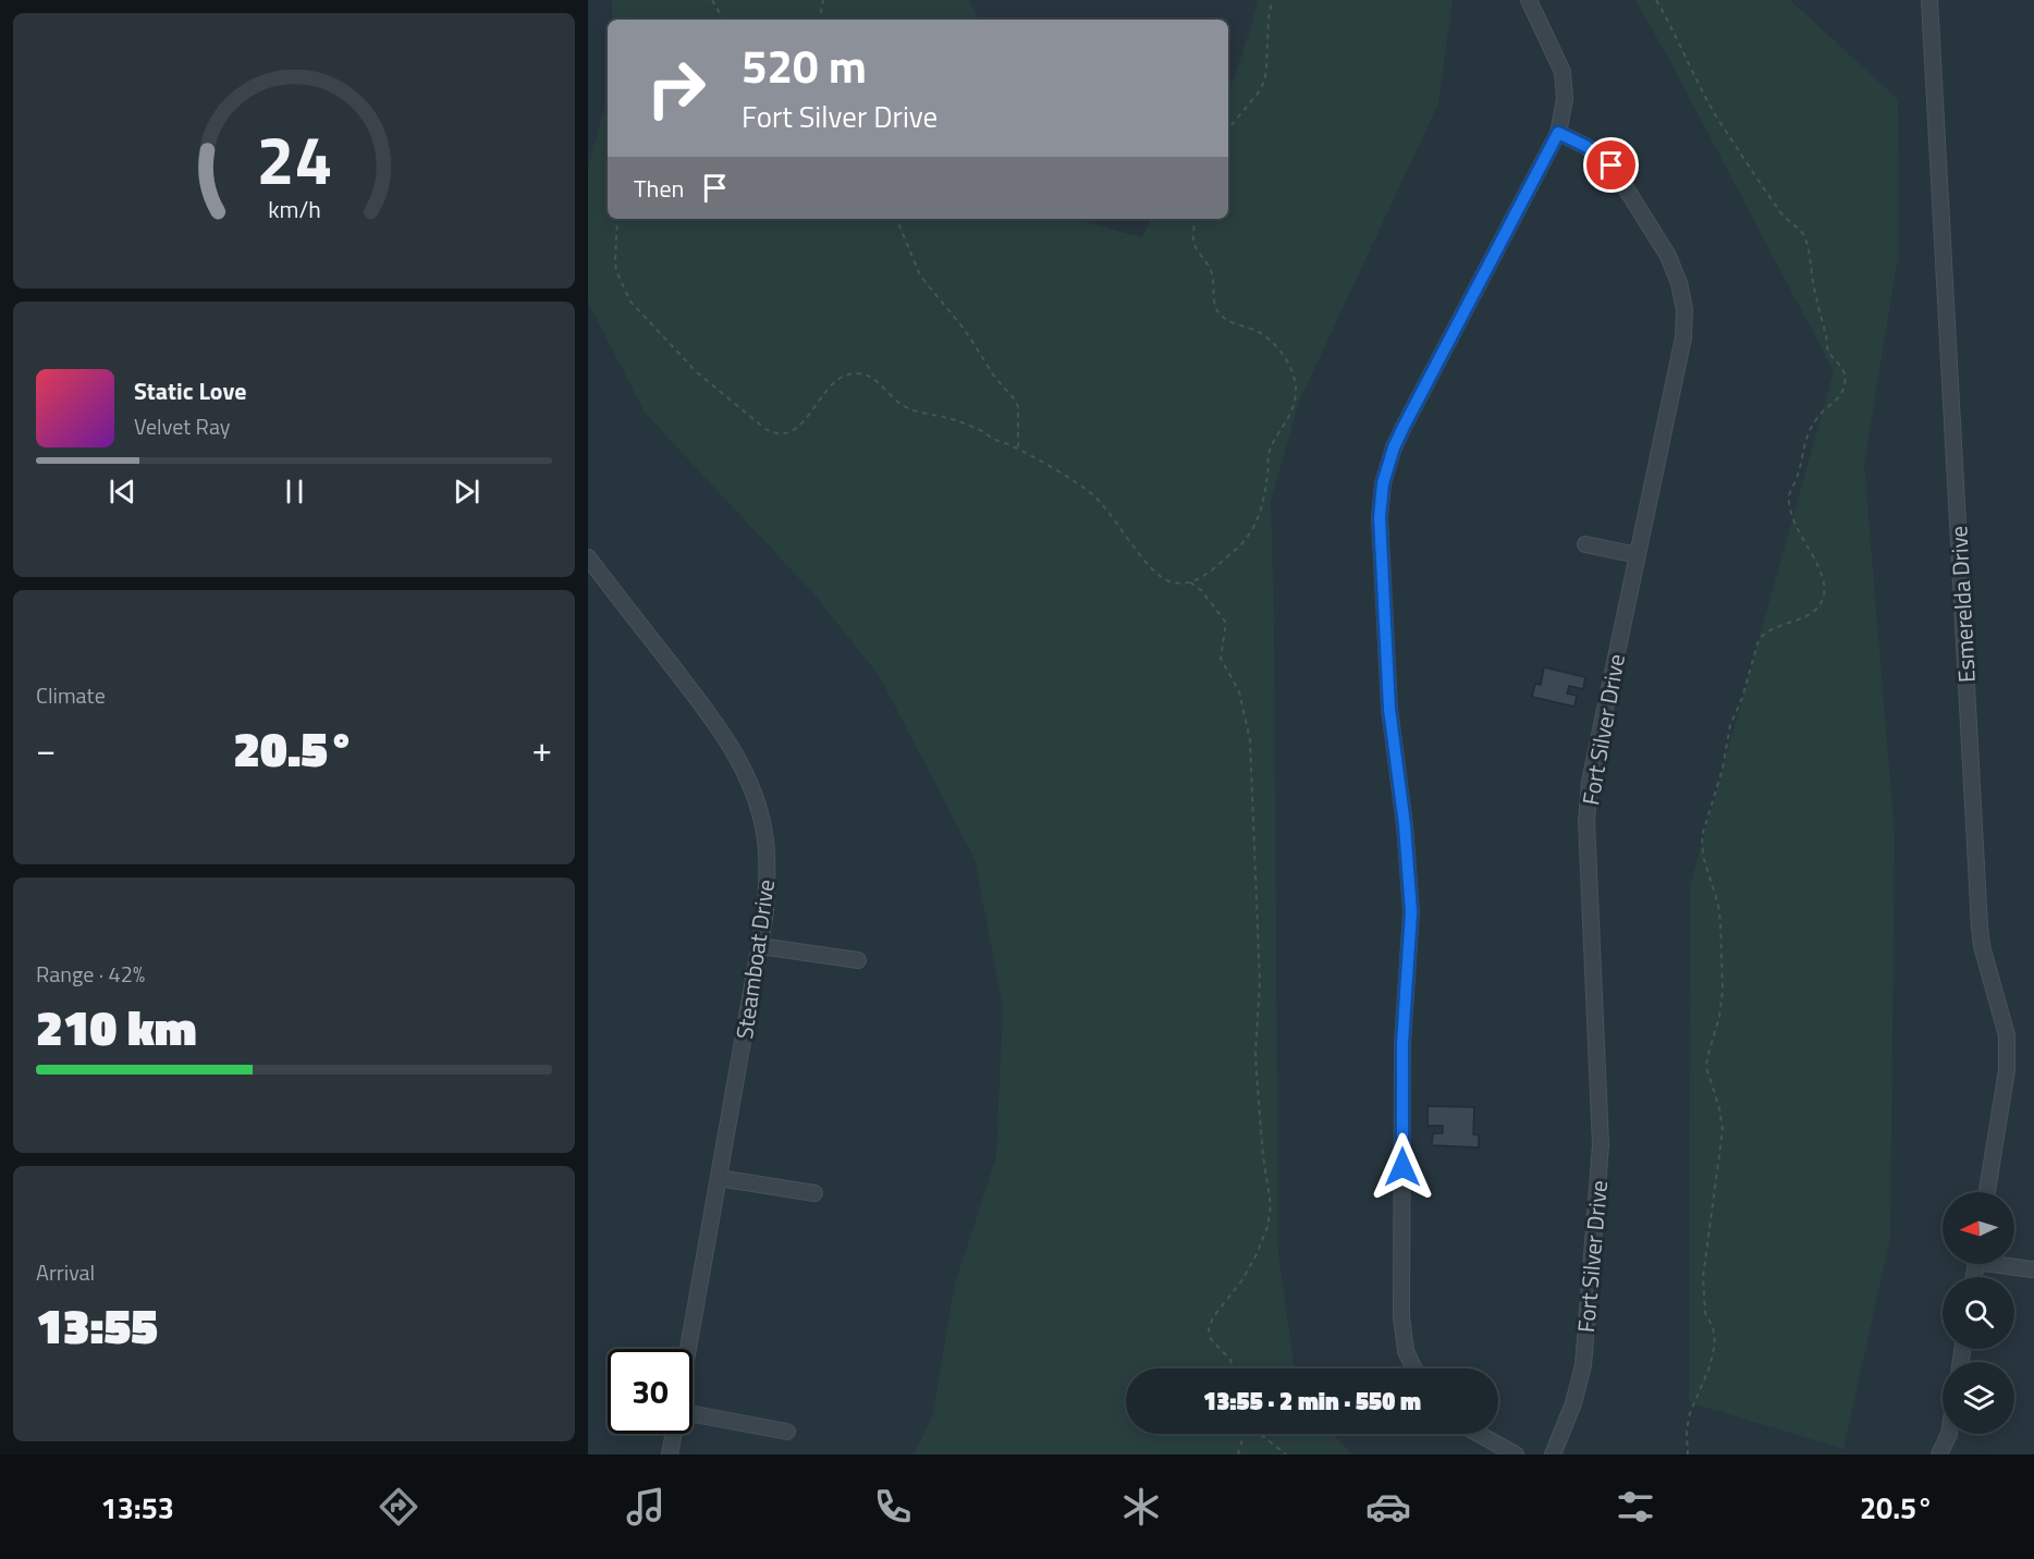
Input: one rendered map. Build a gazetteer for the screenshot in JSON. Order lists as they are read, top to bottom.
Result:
{
  "streets": {
    "street": ["Esmerelda Drive", "Fort Silver Drive", "Steamboat Drive"]
  },
  "north": "left",
  "page": {
    "turn": ["520 m", "Fort Silver Drive"],
    "then": "Then",
    "song": ["Static Love", "Velvet Ray"],
    "tile": [
      "Climate",
      ["Range · 42%", "210 km"],
      ["Arrival", "13:55"]
    ],
    "heat": ["−", "20.5°", "+"],
    "limit": "30",
    "trip": "13:55 · 2 min · 550 m",
    "tabs": ["13:53", "20.5°"],
    "gauge": ["24", "km/h"]
  }
}
